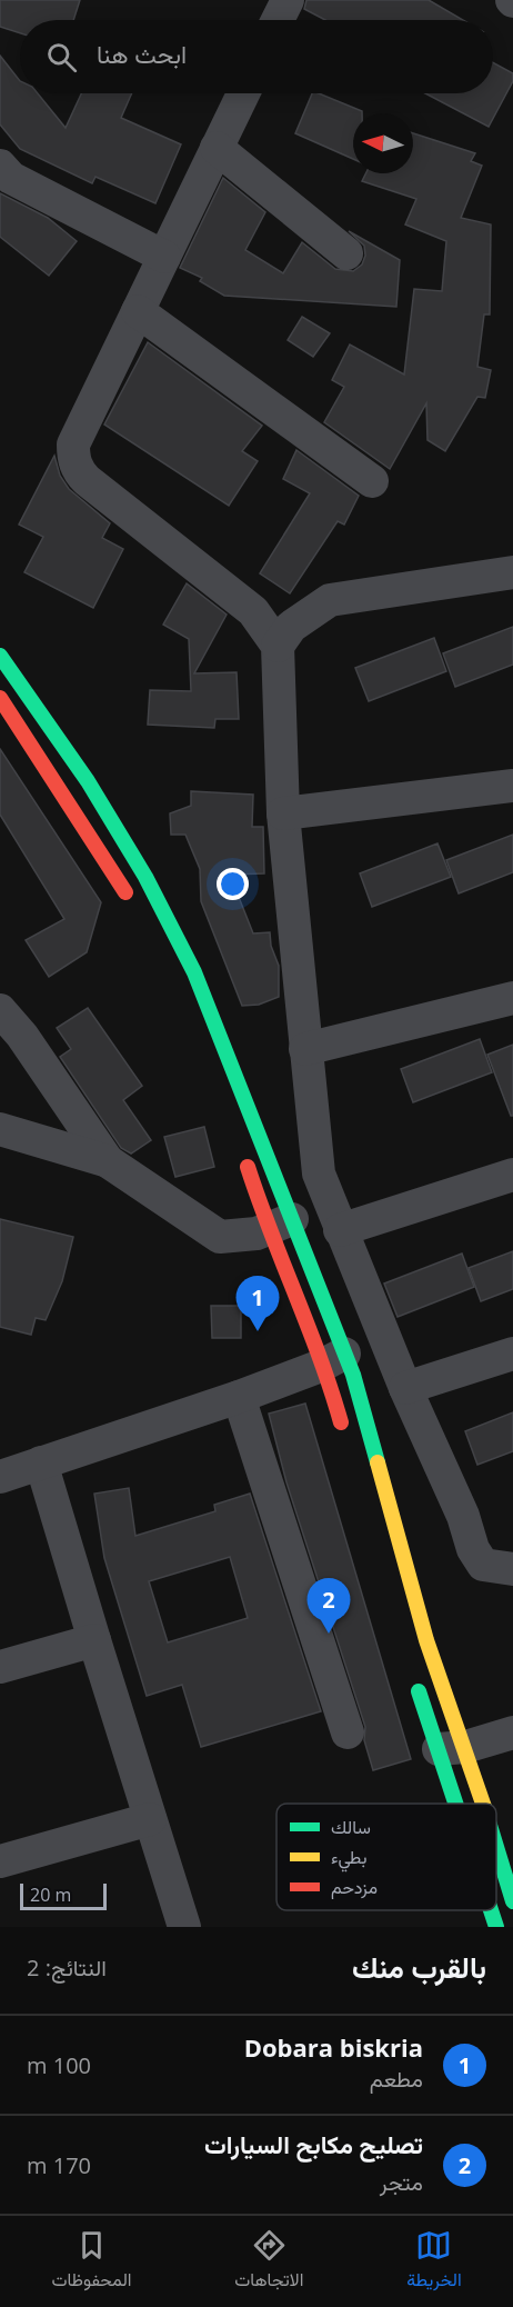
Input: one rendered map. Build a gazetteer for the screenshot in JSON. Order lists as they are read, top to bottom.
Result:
{
  "legend": ["سالك", "بطيء", "مزدحم"],
  "scale_bar": "20 m",
  "north": "left",
  "page": {
    "search": "ابحث هنا",
    "pins": ["1", "2"],
    "scale": "20 m",
    "heading": ["بالقرب منك", "النتائج: 2"],
    "list": [
      {
        "mark": "1",
        "name": "Dobara biskria",
        "note": "مطعم",
        "value": "100 m"
      },
      {
        "mark": "2",
        "name": "تصليح مكابح السيارات",
        "note": "متجر",
        "value": "170 m"
      }
    ],
    "nav": ["الخريطة", "الاتجاهات", "المحفوظات"]
  }
}
